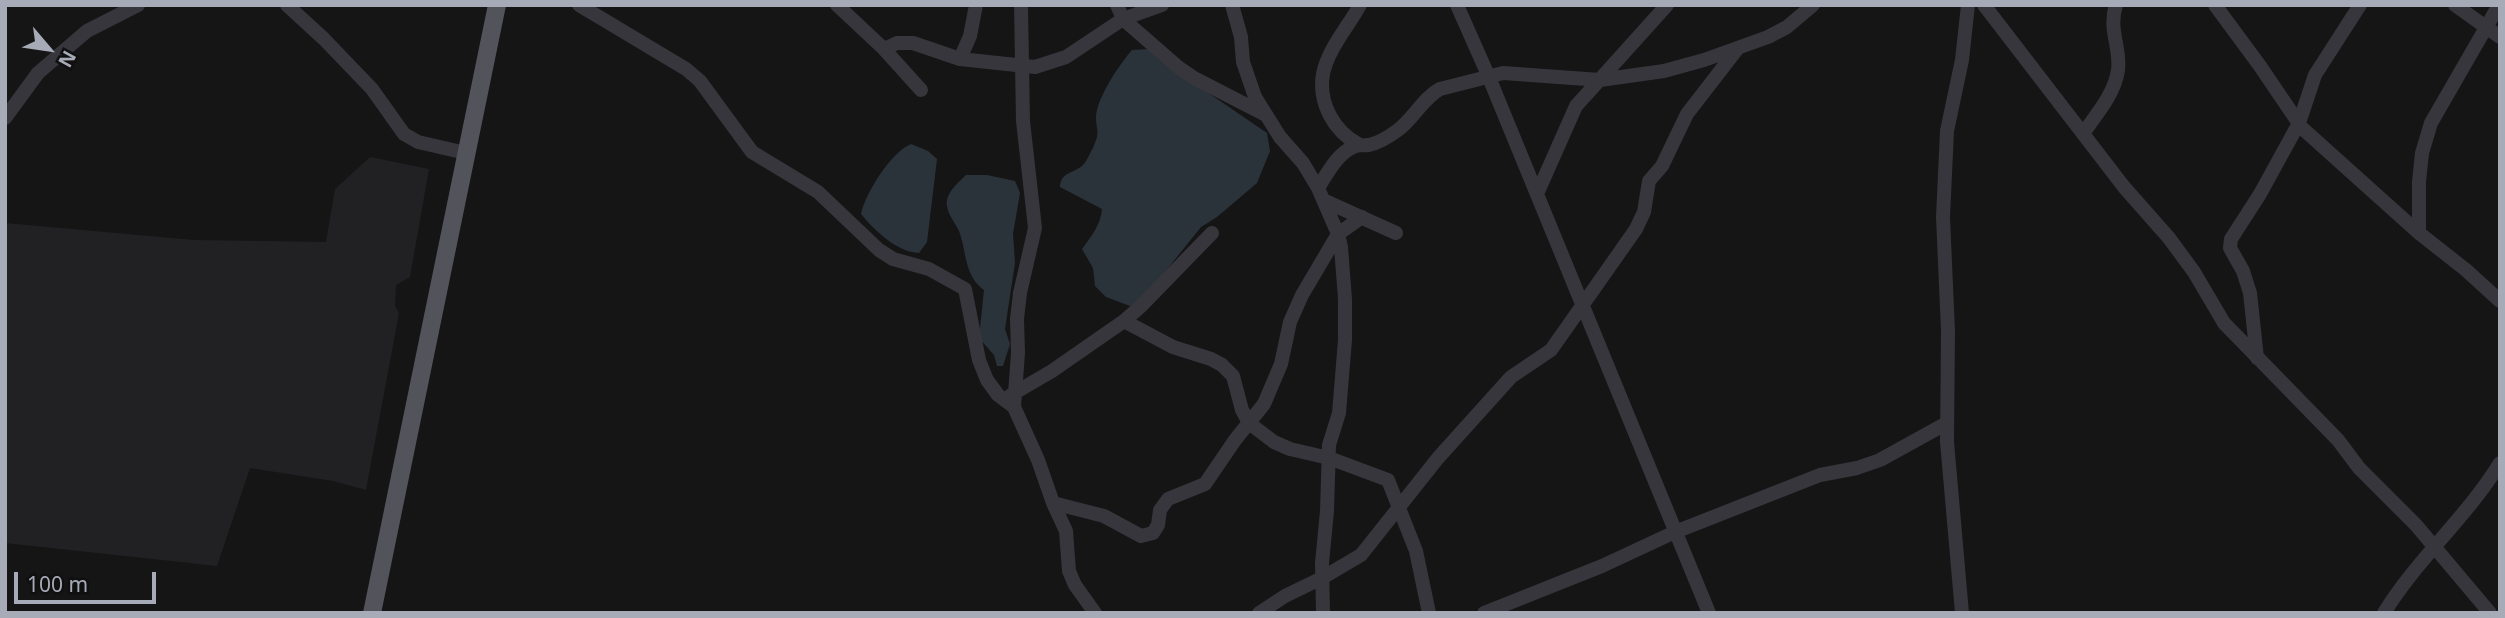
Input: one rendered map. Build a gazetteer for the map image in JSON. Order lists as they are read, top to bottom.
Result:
{
  "scale_bar": "100 m",
  "north": "bottom right"
}
